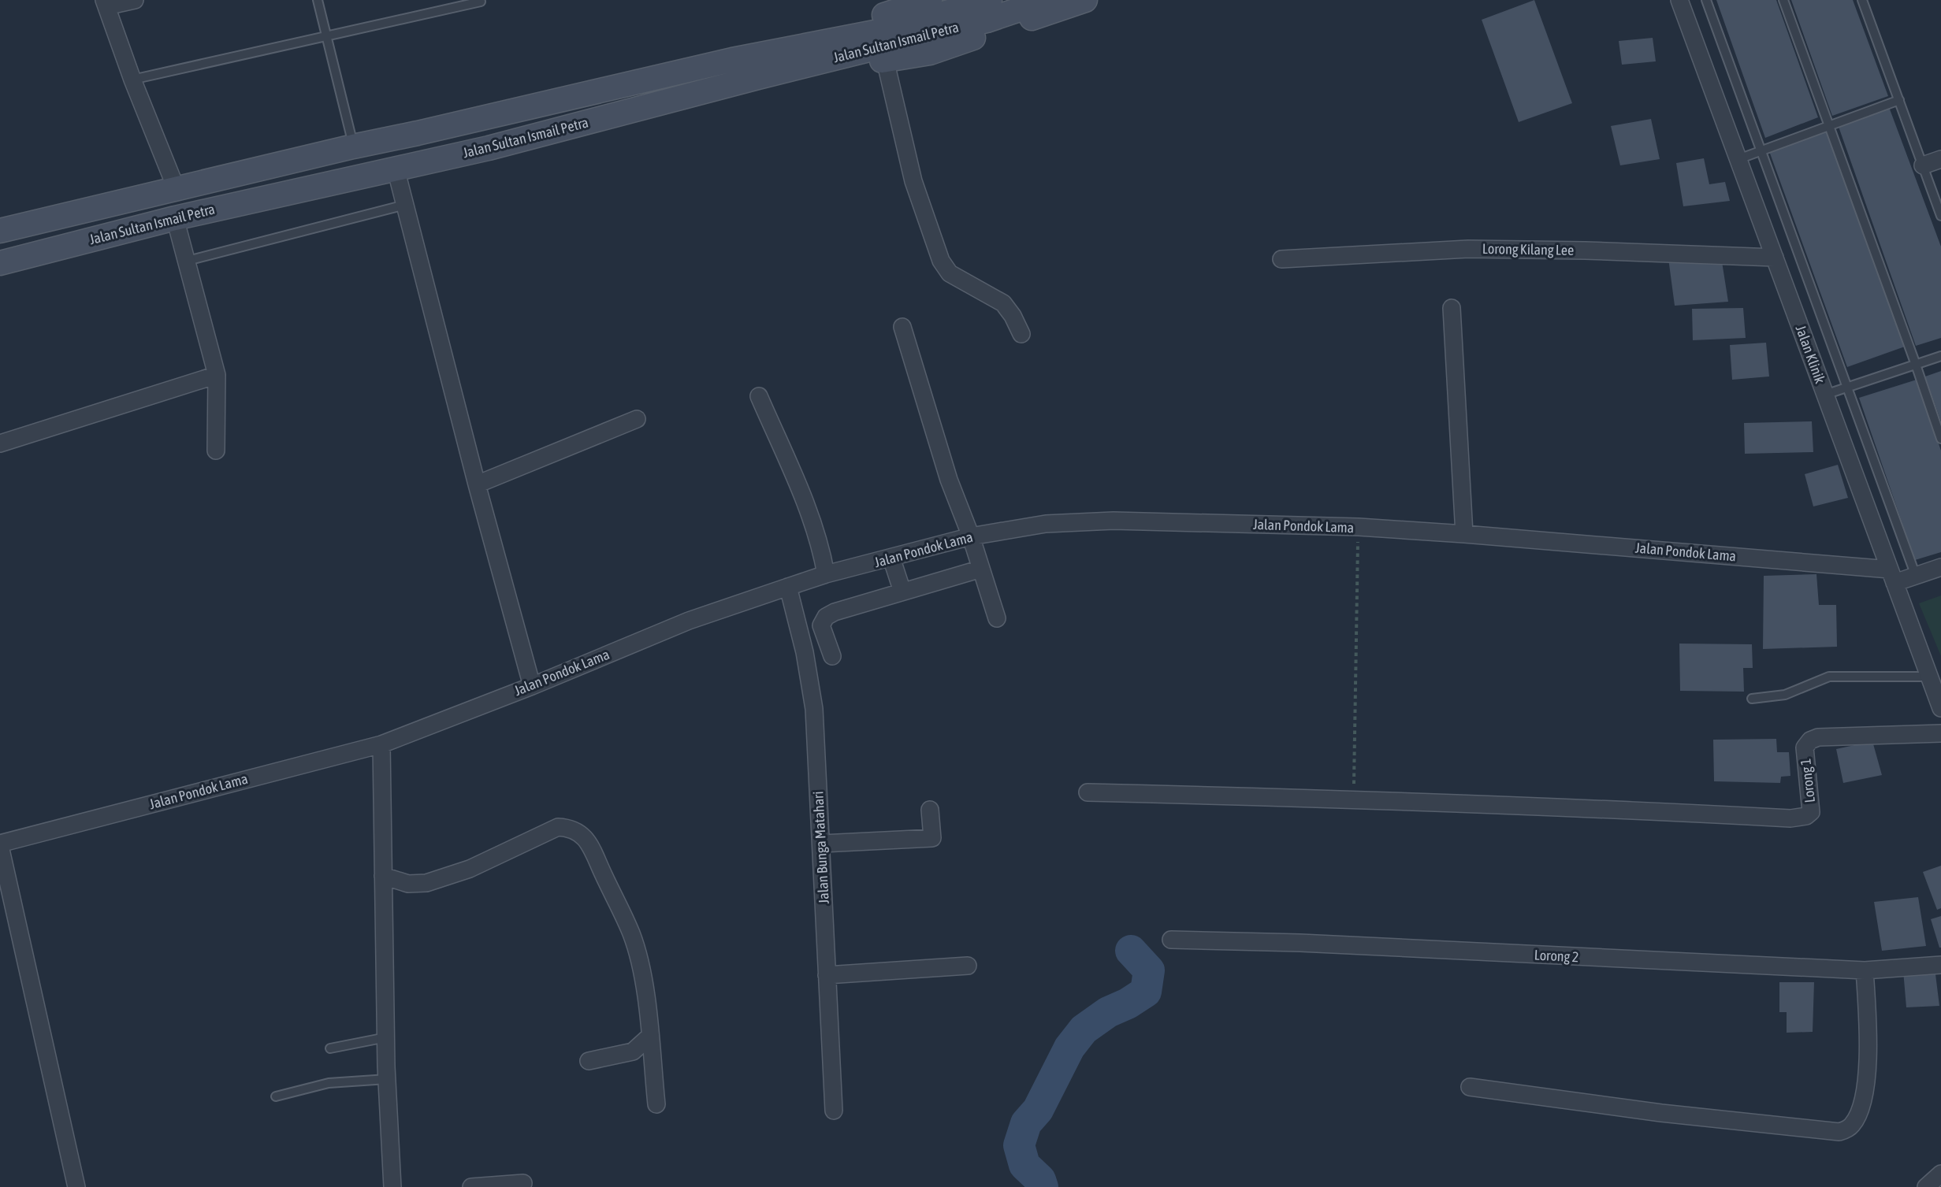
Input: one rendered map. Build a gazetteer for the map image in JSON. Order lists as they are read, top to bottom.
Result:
{
  "streets": {
    "main road": ["Jalan Sultan Ismail Petra"],
    "street": [
      "Lorong Kilang Lee",
      "Jalan Klinik",
      "Jalan Pondok Lama",
      "Lorong 1",
      "Jalan Bunga Matahari",
      "Lorong 2"
    ]
  },
  "crossings": [
    ["Lorong Kilang Lee", "Jalan Klinik"],
    ["Jalan Klinik", "Jalan Pondok Lama"],
    ["Jalan Pondok Lama", "Jalan Bunga Matahari"]
  ]
}
